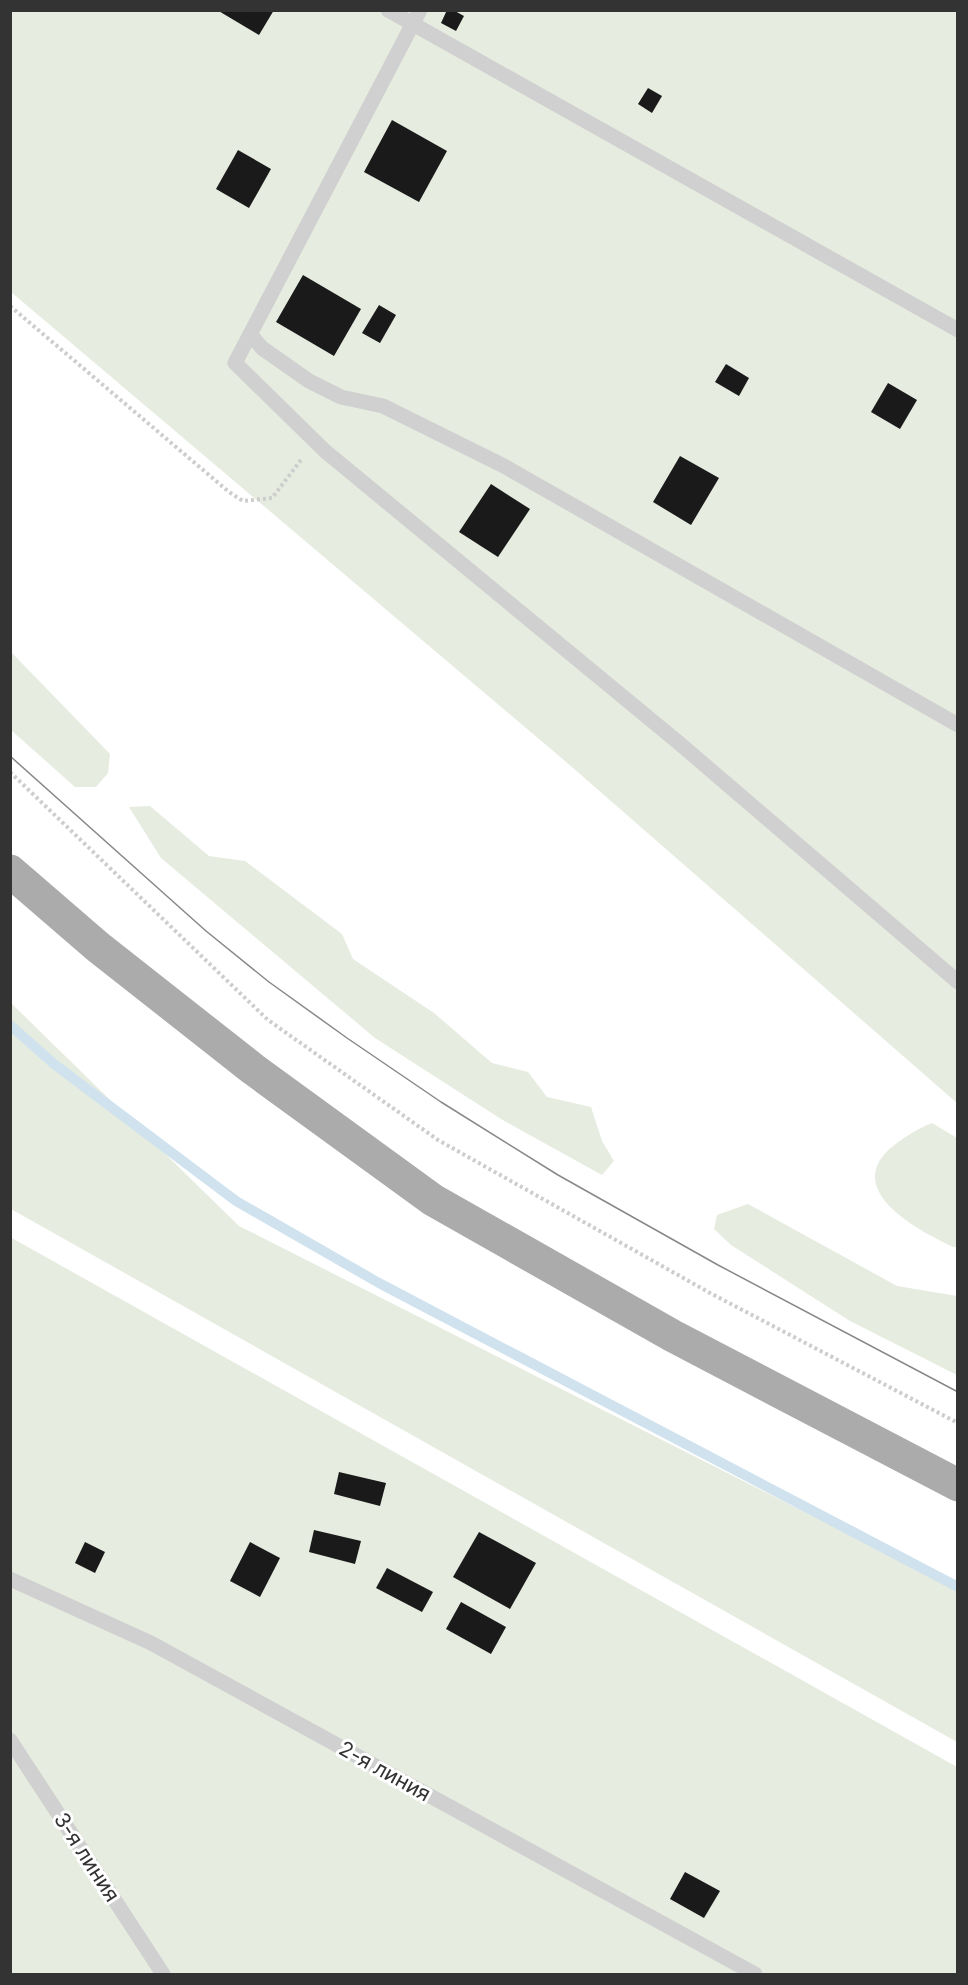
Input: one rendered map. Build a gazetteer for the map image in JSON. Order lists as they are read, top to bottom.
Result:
{
  "streets": {
    "lane": ["2-я линия", "3-я линия"]
  }
}
